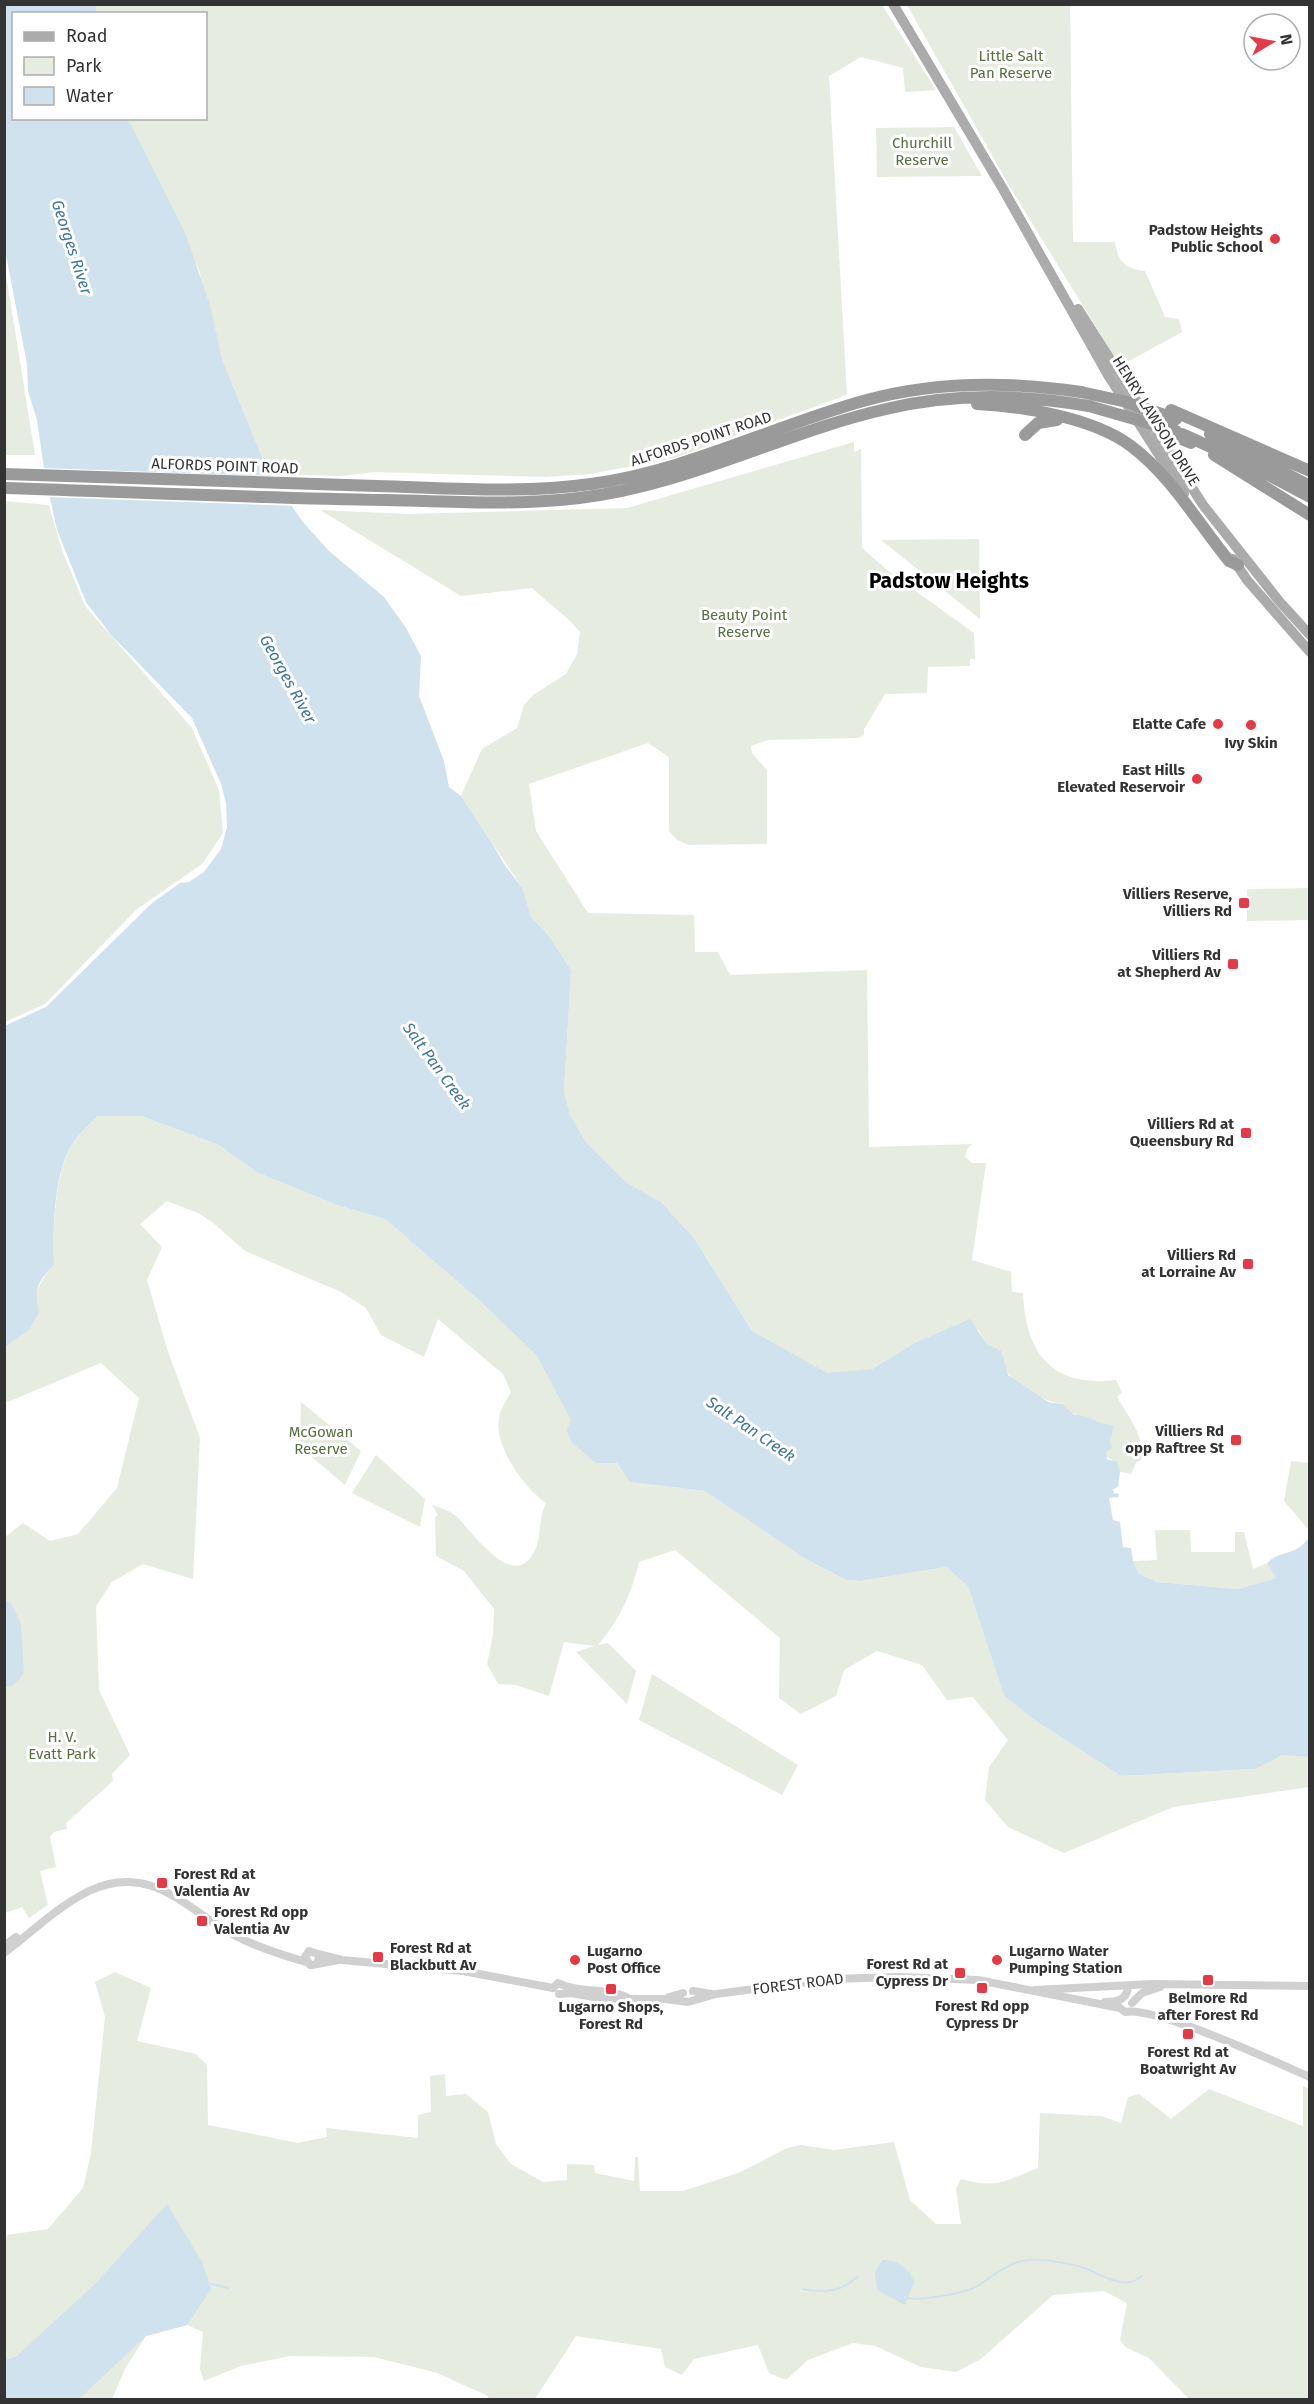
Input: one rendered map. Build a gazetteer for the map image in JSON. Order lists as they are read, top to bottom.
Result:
{
  "streets": {
    "highway": ["ALFORDS POINT ROAD"],
    "main road": ["HENRY LAWSON DRIVE"],
    "street": ["FOREST ROAD"]
  },
  "districts": ["Padstow Heights"],
  "water": ["Georges River", "Salt Pan Creek"],
  "parks": [
    "Little Salt Pan Reserve",
    "Churchill Reserve",
    "Beauty Point Reserve",
    "McGowan Reserve",
    "H. V. Evatt Park"
  ],
  "places": {
    "other": [
      "Padstow Heights Public School",
      "Elatte Cafe",
      "Ivy Skin",
      "East Hills Elevated Reservoir",
      "Lugarno Post Office",
      "Lugarno Water Pumping Station"
    ],
    "transit": [
      "Villiers Reserve, Villiers Rd",
      "Villiers Rd at Shepherd Av",
      "Villiers Rd at Queensbury Rd",
      "Villiers Rd at Lorraine Av",
      "Villiers Rd opp Raftree St",
      "Forest Rd at Valentia Av",
      "Forest Rd opp Valentia Av",
      "Forest Rd at Blackbutt Av",
      "Forest Rd at Cypress Dr",
      "Belmore Rd after Forest Rd",
      "Forest Rd opp Cypress Dr",
      "Lugarno Shops, Forest Rd",
      "Forest Rd at Boatwright Av"
    ]
  },
  "legend": ["Road", "Park", "Water"],
  "north": "right"
}
